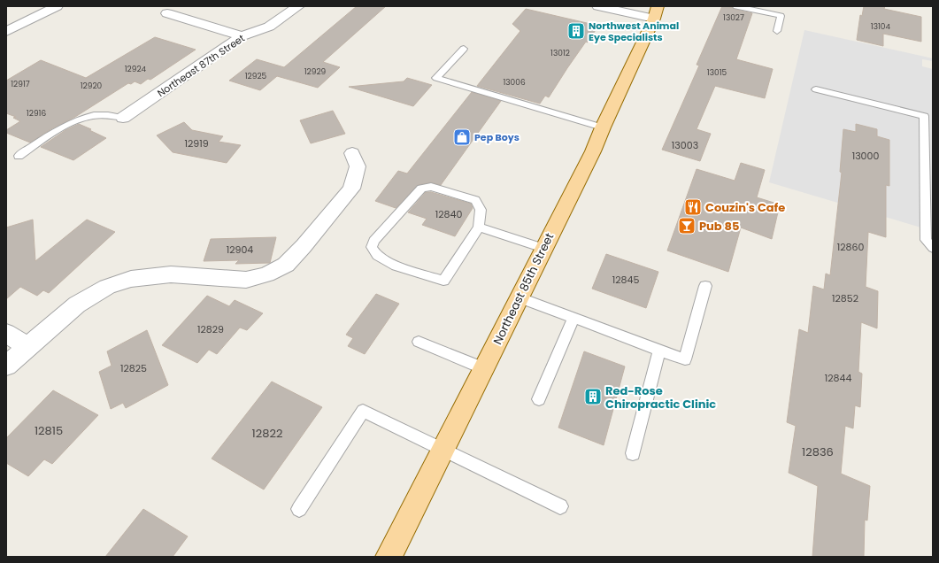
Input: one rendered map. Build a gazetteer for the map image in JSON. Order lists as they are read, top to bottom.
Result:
{
  "streets": {
    "main road": ["Northeast 85th Street"],
    "street": ["Northeast 87th Street"]
  },
  "places": {
    "building": ["Northwest Animal Eye Specialists", "Red-Rose Chiropractic Clinic"],
    "shop": ["Pep Boys"],
    "restaurant": ["Couzin's Cafe"],
    "bar": ["Pub 85"]
  },
  "house_numbers": [
    "13027",
    "13104",
    "13012",
    "12924",
    "12929",
    "13015",
    "12925",
    "13006",
    "12917",
    "12920",
    "12916",
    "12919",
    "13003",
    "13000",
    "12840",
    "12860",
    "12904",
    "12845",
    "12852",
    "12829",
    "12825",
    "12844",
    "12815",
    "12822",
    "12836"
  ]
}
